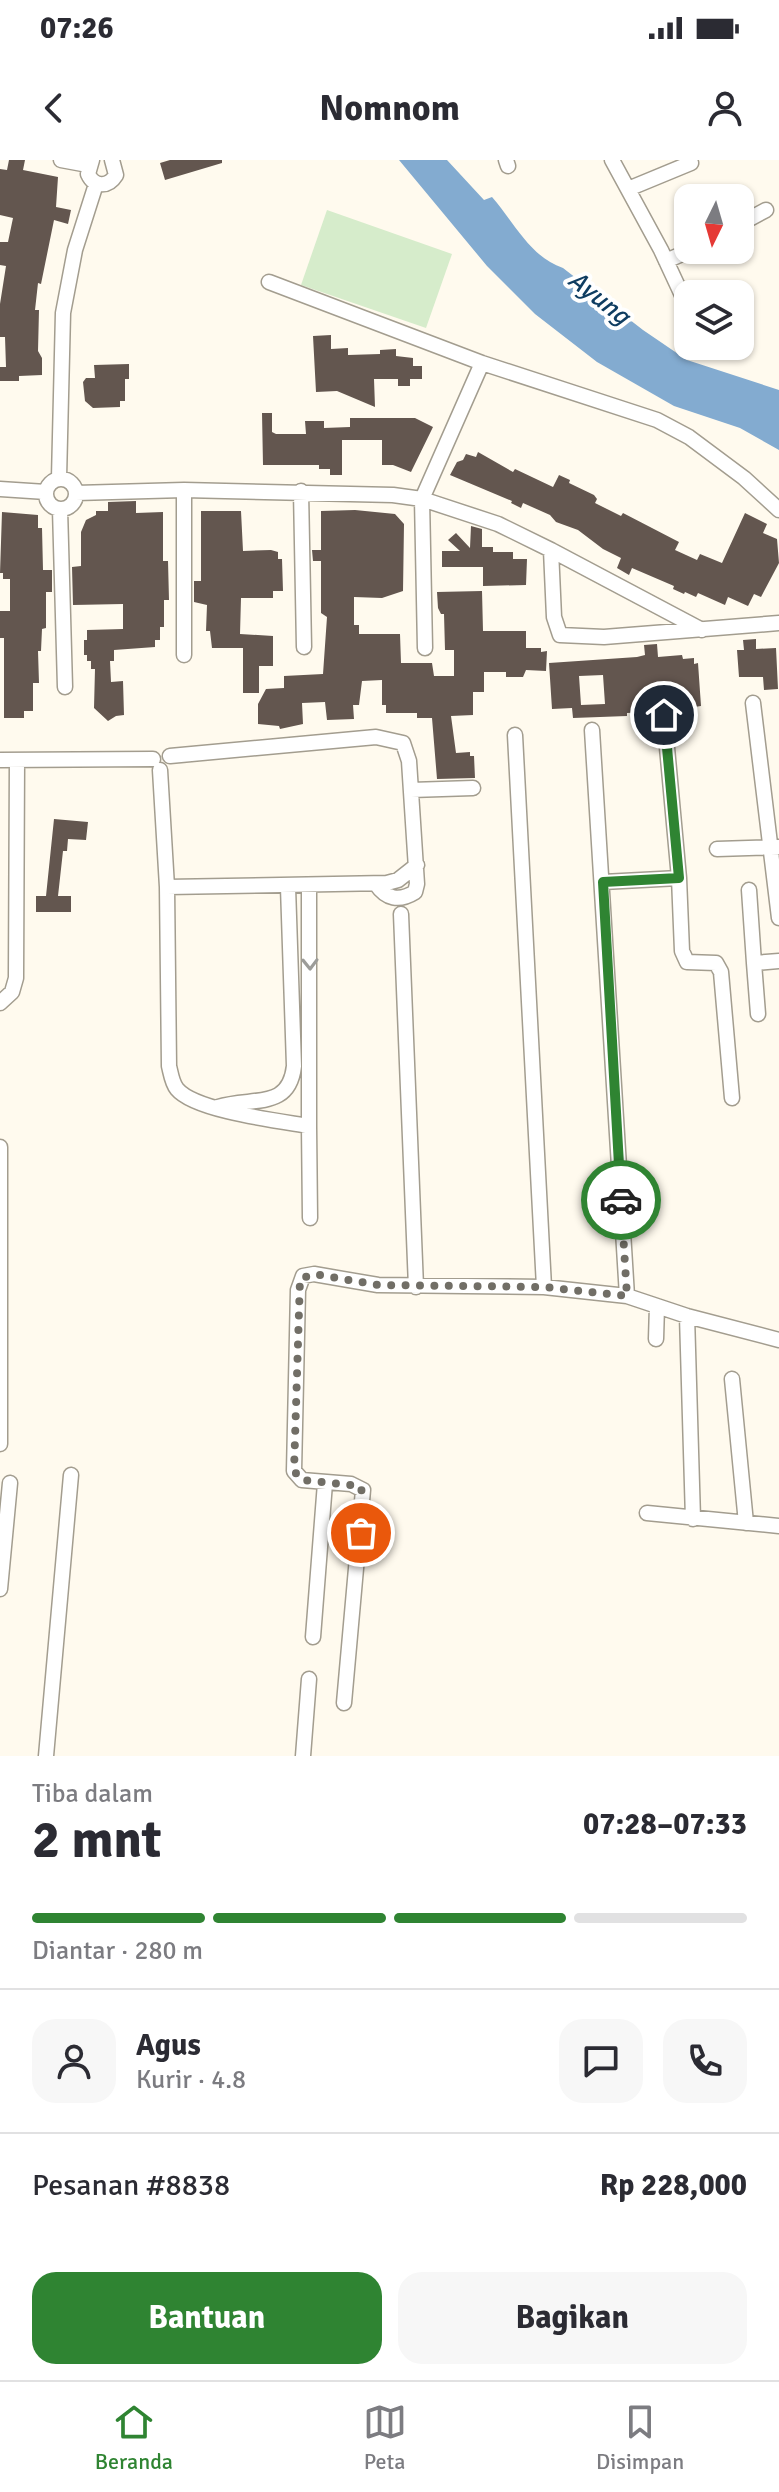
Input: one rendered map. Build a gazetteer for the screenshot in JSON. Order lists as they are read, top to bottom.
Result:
{
  "water": ["Ayung"],
  "north": "bottom",
  "page": {
    "status": "07:26",
    "header": "Nomnom",
    "heading": ["2 mnt", "Tiba dalam", "07:28–07:33"],
    "panel": [
      "Agus",
      "Kurir · 4.8",
      "Pesanan #8838",
      "Rp 228,000"
    ],
    "bar": "Diantar · 280 m",
    "buttons": ["Bantuan", "Bagikan"],
    "tabs": ["Beranda", "Peta", "Disimpan"]
  }
}
